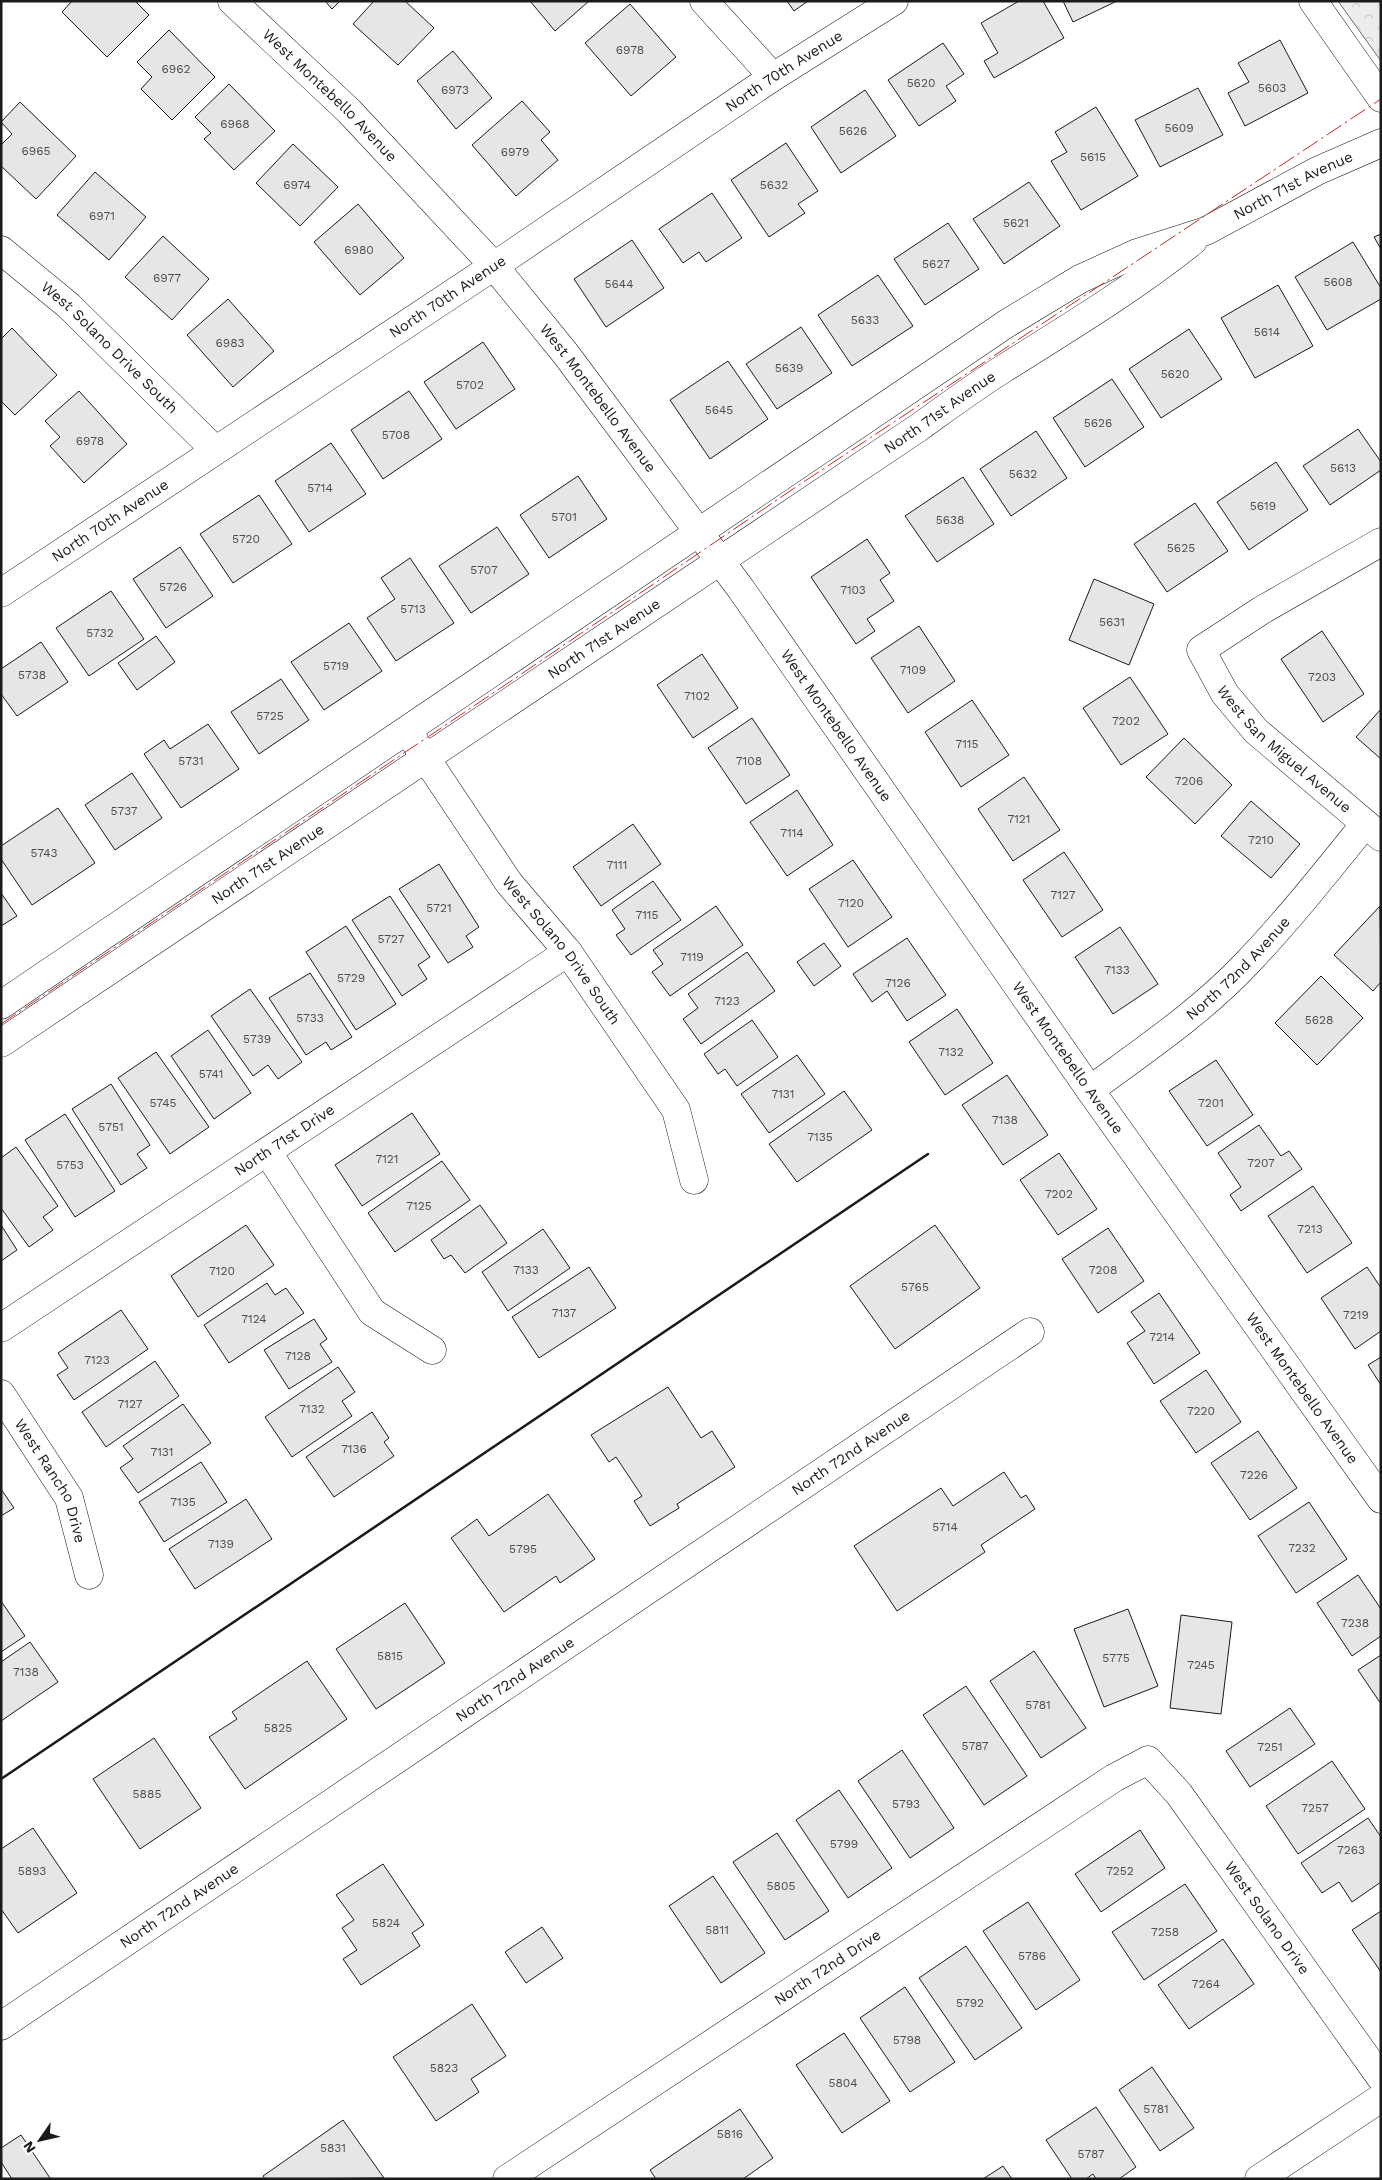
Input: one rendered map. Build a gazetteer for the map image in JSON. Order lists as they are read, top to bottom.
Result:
{
  "streets": {
    "street": [
      "North 70th Avenue",
      "West Montebello Avenue",
      "North 71st Avenue",
      "West Solano Drive South",
      "West San Miguel Avenue",
      "North 72nd Avenue",
      "North 71st Drive",
      "West Rancho Drive",
      "West Solano Drive",
      "North 72nd Drive"
    ]
  },
  "crossings": [
    ["North 70th Avenue", "West Montebello Avenue"],
    ["North 70th Avenue", "West Solano Drive South"],
    ["West Montebello Avenue", "North 71st Avenue"],
    ["West Montebello Avenue", "North 72nd Avenue"],
    ["North 71st Avenue", "West Solano Drive South"],
    ["West Solano Drive South", "North 71st Drive"],
    ["West San Miguel Avenue", "North 72nd Avenue"],
    ["West Solano Drive", "North 72nd Drive"]
  ],
  "house_numbers": [
    "6978",
    "6962",
    "5620",
    "5603",
    "6973",
    "6968",
    "5609",
    "5626",
    "6965",
    "6979",
    "5615",
    "6974",
    "5632",
    "6971",
    "5621",
    "6980",
    "5627",
    "6977",
    "5608",
    "5644",
    "5633",
    "5614",
    "6983",
    "5639",
    "5620",
    "5702",
    "5645",
    "5626",
    "5708",
    "6978",
    "5613",
    "5632",
    "5714",
    "5619",
    "5701",
    "5638",
    "5720",
    "5625",
    "5707",
    "5726",
    "7103",
    "5713",
    "5631",
    "5732",
    "5719",
    "7109",
    "5738",
    "7203",
    "7102",
    "5725",
    "7202",
    "7115",
    "5731",
    "7108",
    "7206",
    "5737",
    "7121",
    "7114",
    "7210",
    "5743",
    "7111",
    "7127",
    "7120",
    "5721",
    "7115",
    "5727",
    "7119",
    "7133",
    "5729",
    "7126",
    "7123",
    "5733",
    "5628",
    "5739",
    "7132",
    "5741",
    "7131",
    "5745",
    "7201",
    "7138",
    "5751",
    "7135",
    "7121",
    "7207",
    "5753",
    "7202",
    "7125",
    "7213",
    "7133",
    "7208",
    "7120",
    "5765",
    "7137",
    "7219",
    "7124",
    "7214",
    "7128",
    "7123",
    "7127",
    "7132",
    "7220",
    "7136",
    "7131",
    "7226",
    "7135",
    "5714",
    "7139",
    "7232",
    "5795",
    "7238",
    "5815",
    "5775",
    "7245",
    "7138",
    "5781",
    "5825",
    "5787",
    "7251",
    "5885",
    "5793",
    "7257",
    "5799",
    "7263",
    "5893",
    "7252",
    "5805",
    "5824",
    "5811",
    "7258",
    "5786",
    "7264",
    "5792",
    "5798",
    "5823",
    "5804",
    "5781",
    "5816",
    "5831",
    "5787"
  ],
  "north": "bottom left"
}
